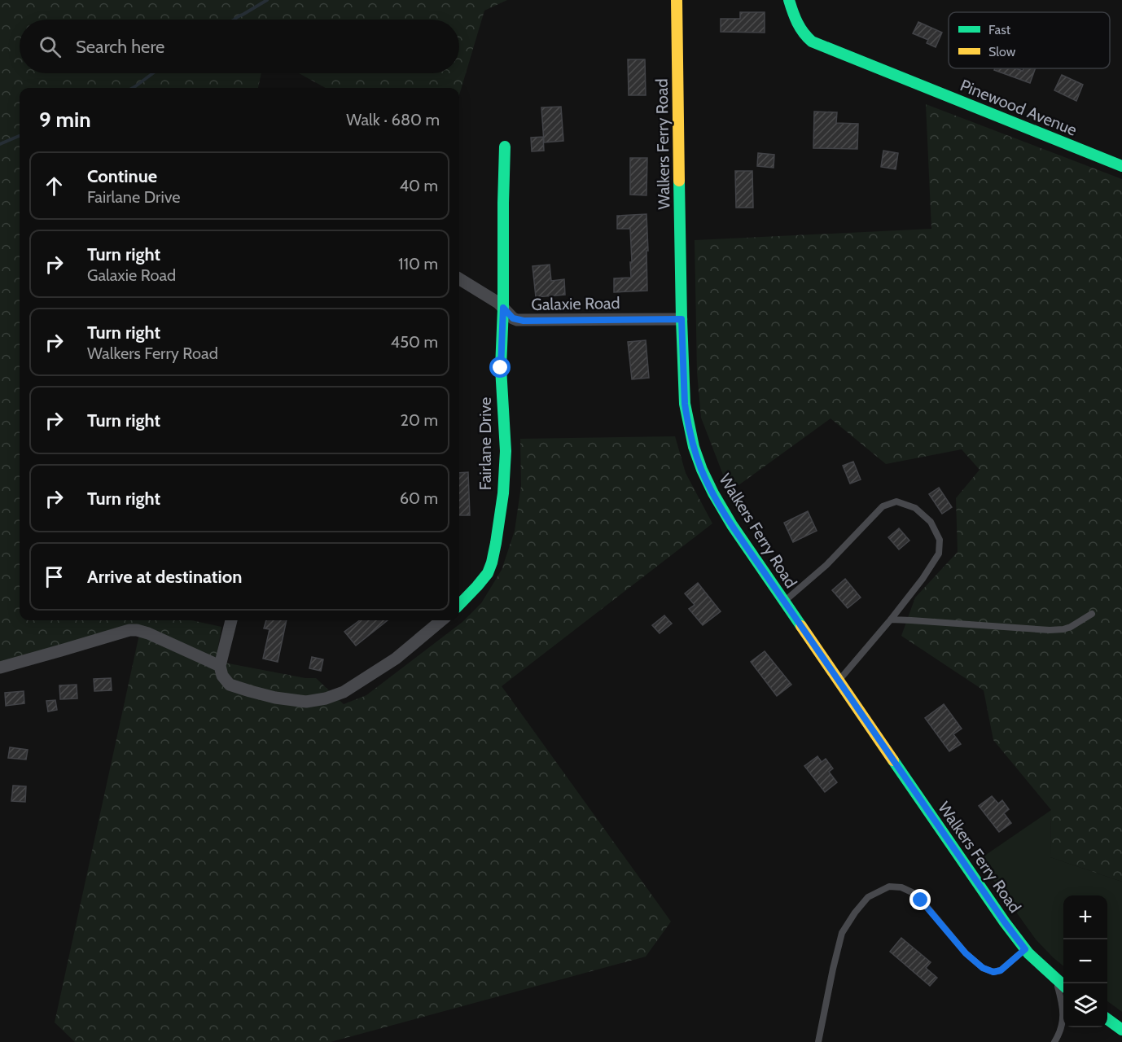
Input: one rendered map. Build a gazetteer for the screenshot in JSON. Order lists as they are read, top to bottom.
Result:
{
  "streets": {
    "street": [
      "Pinewood Avenue",
      "Walkers Ferry Road",
      "Galaxie Road",
      "Fairlane Drive"
    ]
  },
  "crossings": [
    ["Walkers Ferry Road", "Galaxie Road"],
    ["Galaxie Road", "Fairlane Drive"]
  ],
  "legend": ["Fast", "Slow"],
  "page": {
    "search": "Search here",
    "heading": ["9 min", "Walk · 680 m"],
    "list": [
      ["Continue", "Fairlane Drive", "40 m"],
      ["Turn right", "Galaxie Road", "110 m"],
      ["Turn right", "Walkers Ferry Road", "450 m"],
      ["Turn right", "20 m"],
      ["Turn right", "60 m"],
      "Arrive at destination"
    ],
    "map_buttons": ["+", "−"]
  }
}
